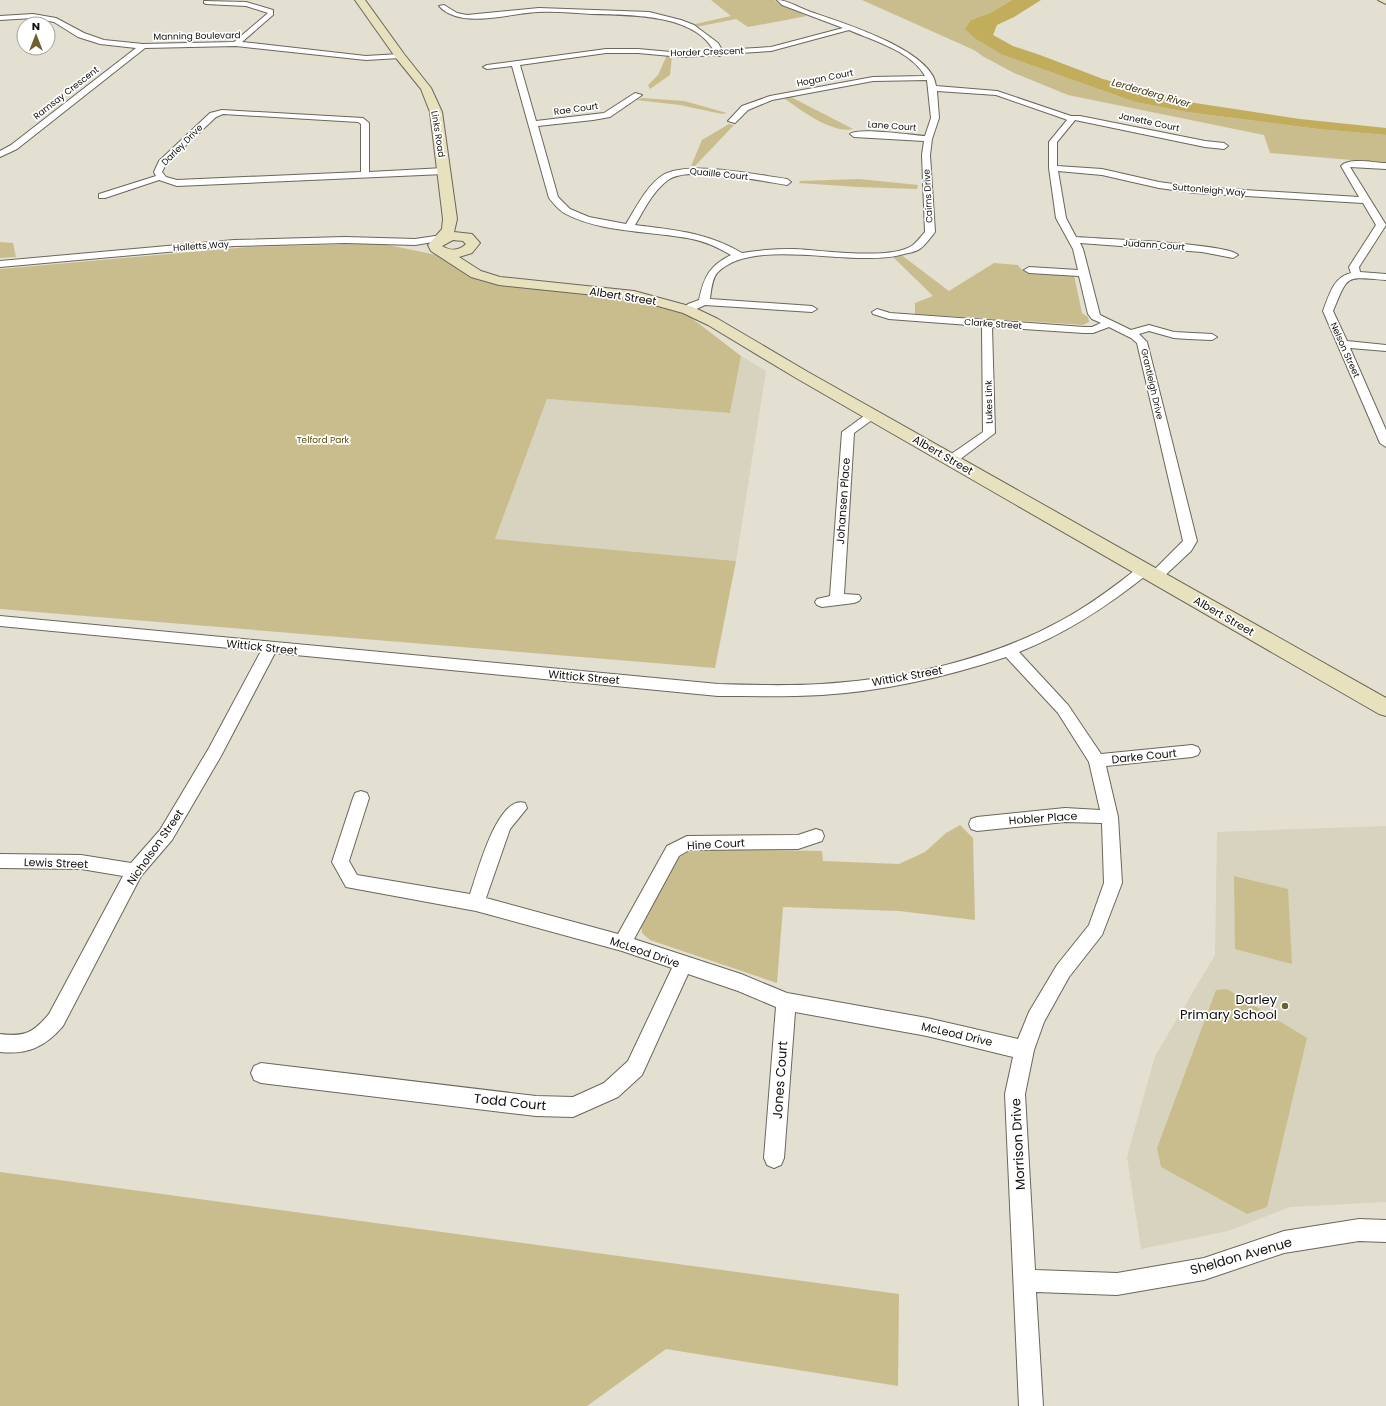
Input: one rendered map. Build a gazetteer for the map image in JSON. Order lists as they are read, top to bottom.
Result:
{
  "streets": {
    "street": [
      "Manning Boulevard",
      "Horder Crescent",
      "Hogan Court",
      "Ramsay Crescent",
      "Rae Court",
      "Janette Court",
      "Lane Court",
      "Links Road",
      "Darley Drive",
      "Quaille Court",
      "Suttonleigh Way",
      "Cairns Drive",
      "Judann Court",
      "Halletts Way",
      "Albert Street",
      "Clarke Street",
      "Nelson Street",
      "Grantleigh Drive",
      "Lukes Link",
      "Johansen Place",
      "Wittick Street",
      "Darke Court",
      "Hobler Place",
      "Hine Court",
      "Nicholson Street",
      "Lewis Street",
      "McLeod Drive",
      "Jones Court",
      "Todd Court",
      "Morrison Drive",
      "Sheldon Avenue"
    ]
  },
  "crossings": [
    ["Manning Boulevard", "Ramsay Crescent"],
    ["Manning Boulevard", "Links Road"],
    ["Hogan Court", "Cairns Drive"],
    ["Janette Court", "Grantleigh Drive"],
    ["Lane Court", "Cairns Drive"],
    ["Links Road", "Darley Drive"],
    ["Links Road", "Halletts Way"],
    ["Links Road", "Albert Street"],
    ["Suttonleigh Way", "Grantleigh Drive"],
    ["Cairns Drive", "Albert Street"],
    ["Judann Court", "Grantleigh Drive"],
    ["Halletts Way", "Albert Street"],
    ["Albert Street", "Grantleigh Drive"],
    ["Albert Street", "Lukes Link"],
    ["Albert Street", "Johansen Place"],
    ["Albert Street", "Wittick Street"],
    ["Clarke Street", "Grantleigh Drive"],
    ["Clarke Street", "Lukes Link"],
    ["Grantleigh Drive", "Wittick Street"],
    ["Wittick Street", "Nicholson Street"],
    ["Wittick Street", "Morrison Drive"],
    ["Darke Court", "Morrison Drive"],
    ["Hobler Place", "Morrison Drive"],
    ["Hine Court", "McLeod Drive"],
    ["Nicholson Street", "Lewis Street"],
    ["McLeod Drive", "Jones Court"],
    ["McLeod Drive", "Todd Court"],
    ["McLeod Drive", "Morrison Drive"],
    ["Morrison Drive", "Sheldon Avenue"]
  ],
  "water": ["Lerderderg River"],
  "parks": ["Telford Park"],
  "places": ["Darley Primary School"],
  "north": "top"
}
